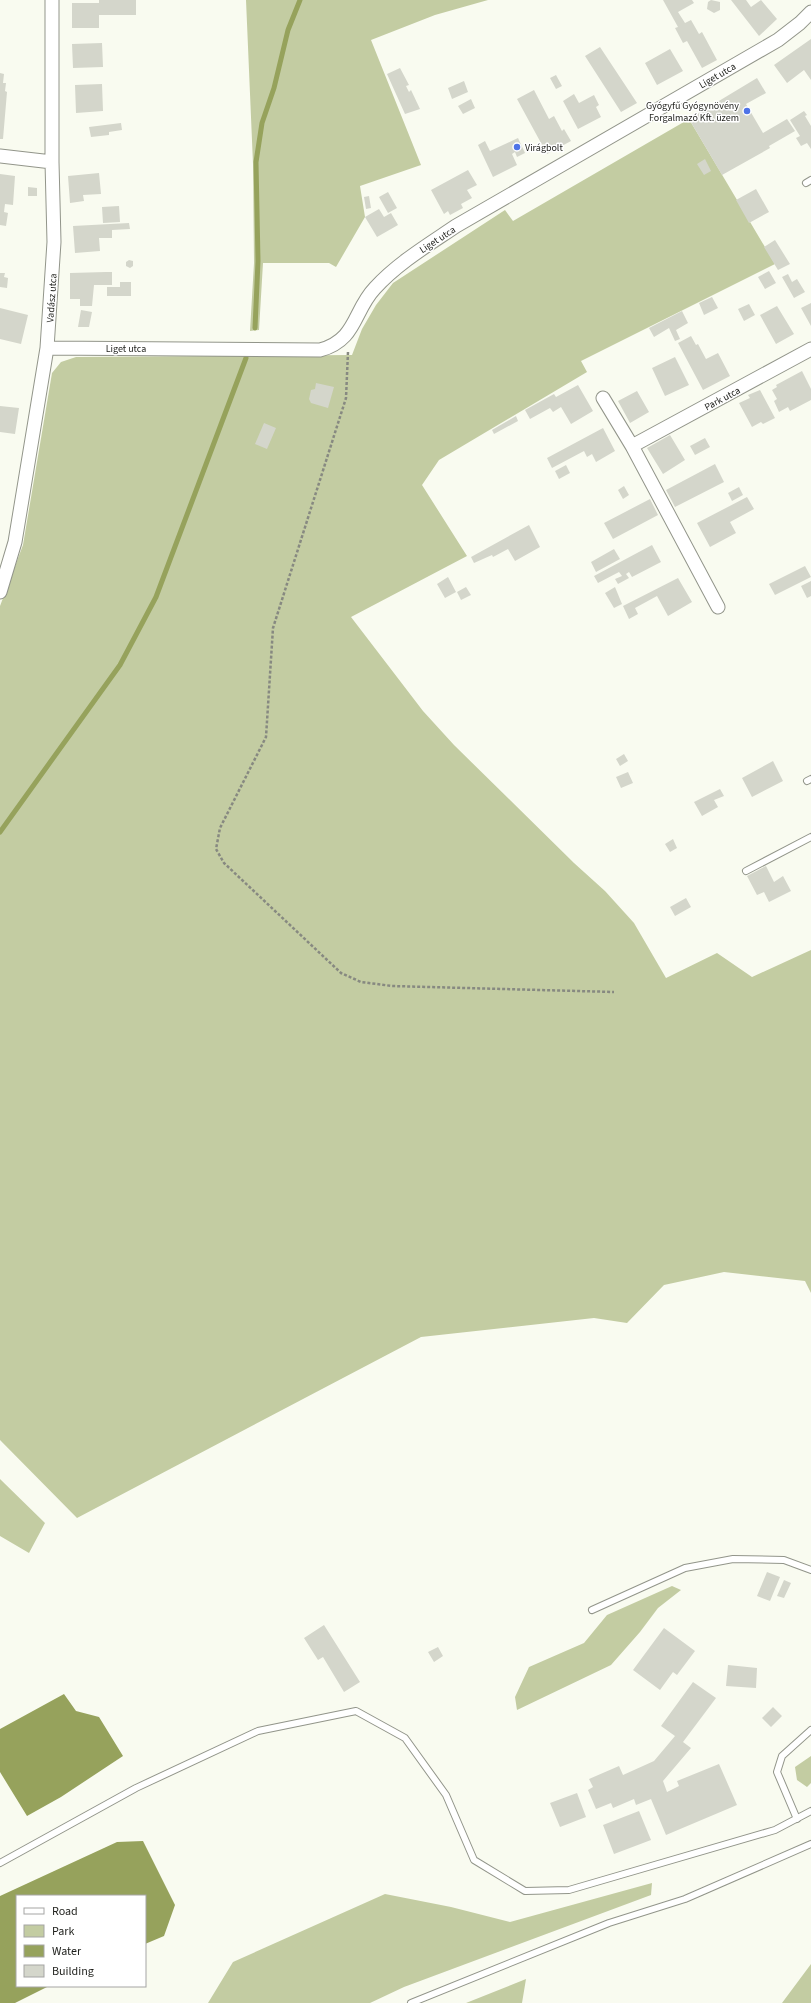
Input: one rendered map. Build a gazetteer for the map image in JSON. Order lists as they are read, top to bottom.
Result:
{
  "streets": {
    "street": ["Liget utca", "Vadász utca", "Park utca"]
  },
  "crossings": [
    ["Liget utca", "Vadász utca"]
  ],
  "places": ["Gyógyfű Gyógynövény Forgalmazó Kft. üzem", "Virágbolt"],
  "legend": [
    "Road",
    "Park",
    "Water",
    "Building"
  ]
}
